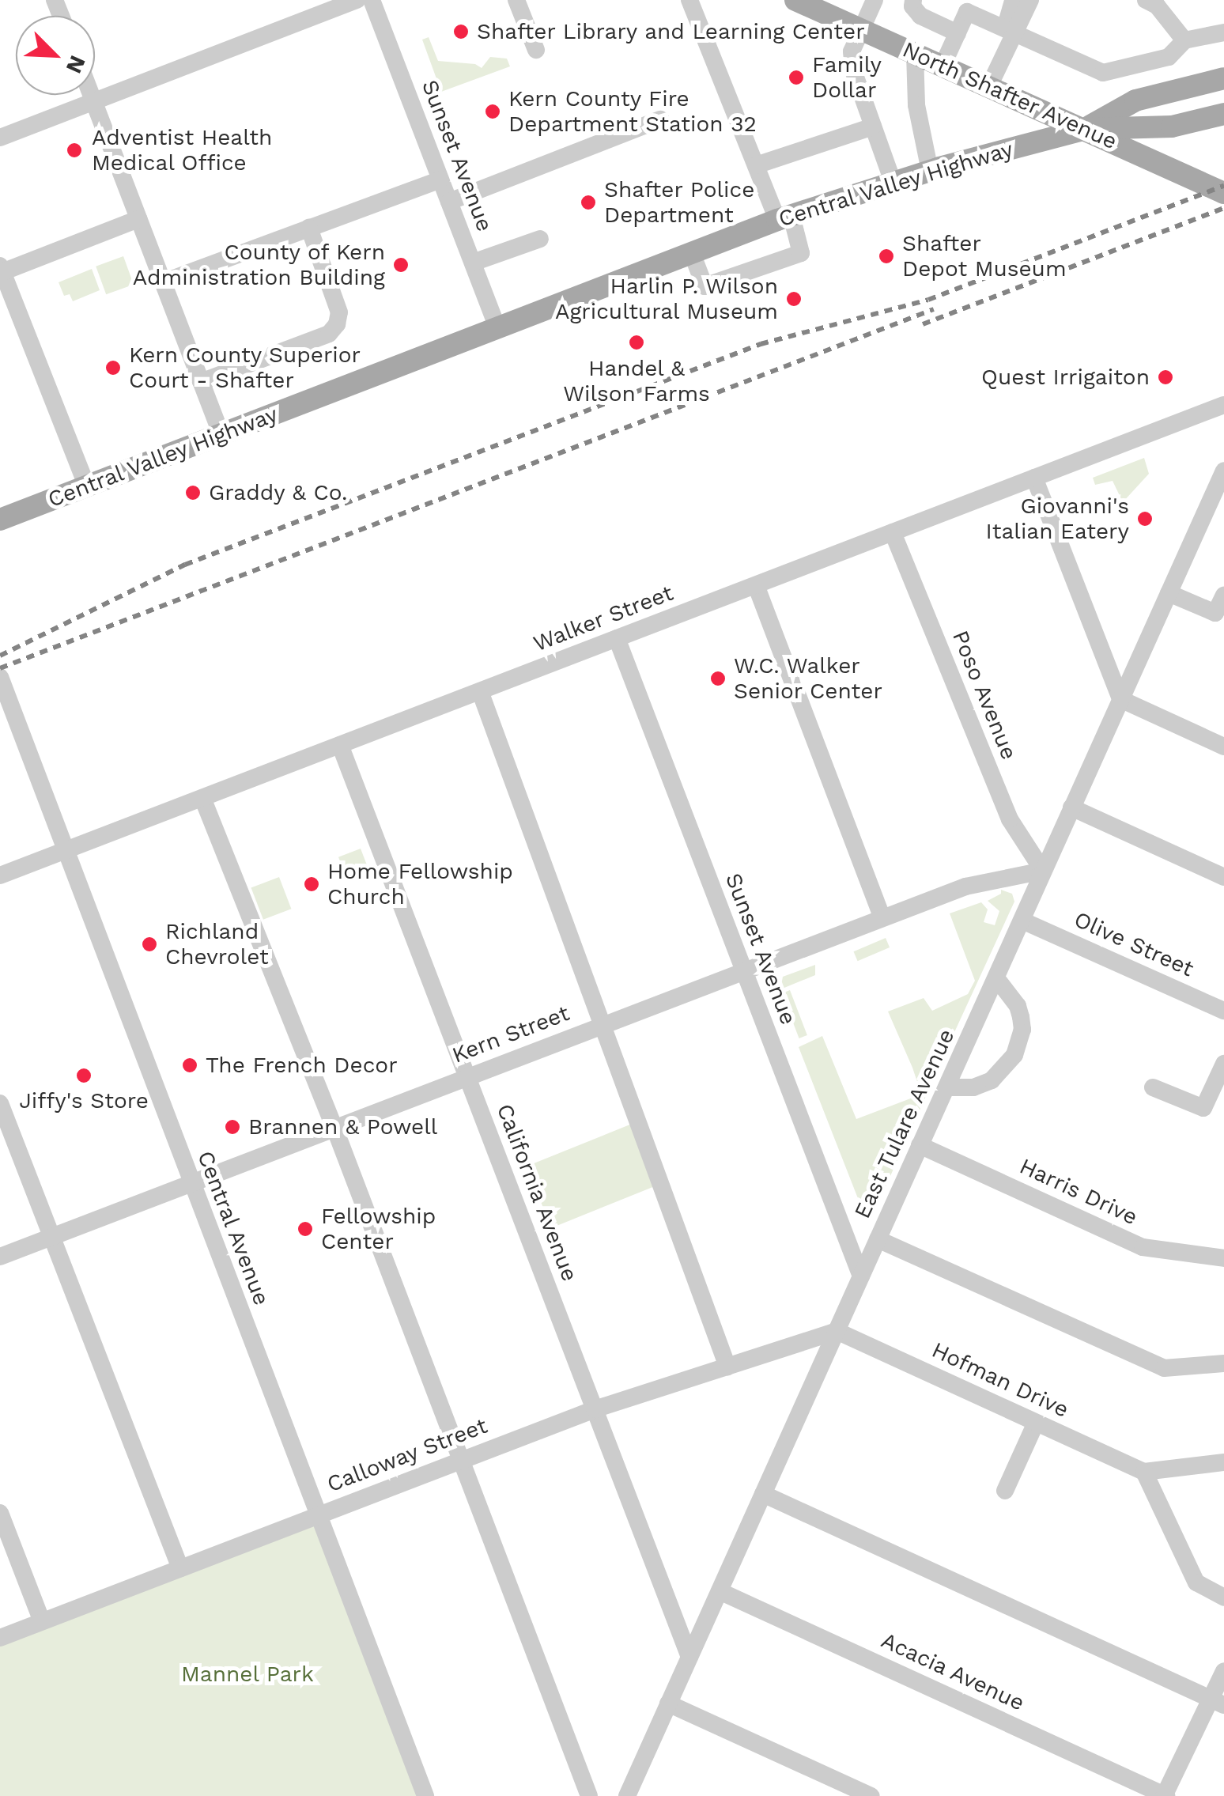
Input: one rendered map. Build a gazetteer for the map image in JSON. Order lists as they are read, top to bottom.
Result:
{
  "streets": {
    "main road": ["North Shafter Avenue", "Central Valley Highway"],
    "street": [
      "Sunset Avenue",
      "Walker Street",
      "Poso Avenue",
      "Olive Street",
      "Kern Street",
      "East Tulare Avenue",
      "Harris Drive",
      "California Avenue",
      "Central Avenue",
      "Hofman Drive",
      "Calloway Street",
      "Acacia Avenue"
    ]
  },
  "crossings": [
    ["North Shafter Avenue", "Central Valley Highway"],
    ["Sunset Avenue", "Central Valley Highway"],
    ["Sunset Avenue", "Walker Street"],
    ["Sunset Avenue", "Kern Street"],
    ["Sunset Avenue", "East Tulare Avenue"],
    ["Walker Street", "Poso Avenue"],
    ["Walker Street", "California Avenue"],
    ["Walker Street", "Central Avenue"],
    ["Poso Avenue", "Kern Street"],
    ["Poso Avenue", "East Tulare Avenue"],
    ["Olive Street", "East Tulare Avenue"],
    ["Kern Street", "East Tulare Avenue"],
    ["Kern Street", "California Avenue"],
    ["Kern Street", "Central Avenue"],
    ["East Tulare Avenue", "Harris Drive"],
    ["East Tulare Avenue", "California Avenue"],
    ["East Tulare Avenue", "Hofman Drive"],
    ["East Tulare Avenue", "Calloway Street"],
    ["East Tulare Avenue", "Acacia Avenue"],
    ["California Avenue", "Calloway Street"],
    ["Central Avenue", "Calloway Street"],
    ["Hofman Drive", "Calloway Street"]
  ],
  "parks": ["Mannel Park"],
  "places": [
    "Shafter Library and Learning Center",
    "Family Dollar",
    "Kern County Fire Department Station 32",
    "Adventist Health Medical Office",
    "Shafter Police Department",
    "Shafter Depot Museum",
    "County of Kern Administration Building",
    "Harlin P. Wilson Agricultural Museum",
    "Handel & Wilson Farms",
    "Kern County Superior Court - Shafter",
    "Quest Irrigaiton",
    "Graddy & Co.",
    "Giovanni's Italian Eatery",
    "W.C. Walker Senior Center",
    "Home Fellowship Church",
    "Richland Chevrolet",
    "The French Decor",
    "Jiffy's Store",
    "Brannen & Powell",
    "Fellowship Center"
  ],
  "north": "bottom right"
}
